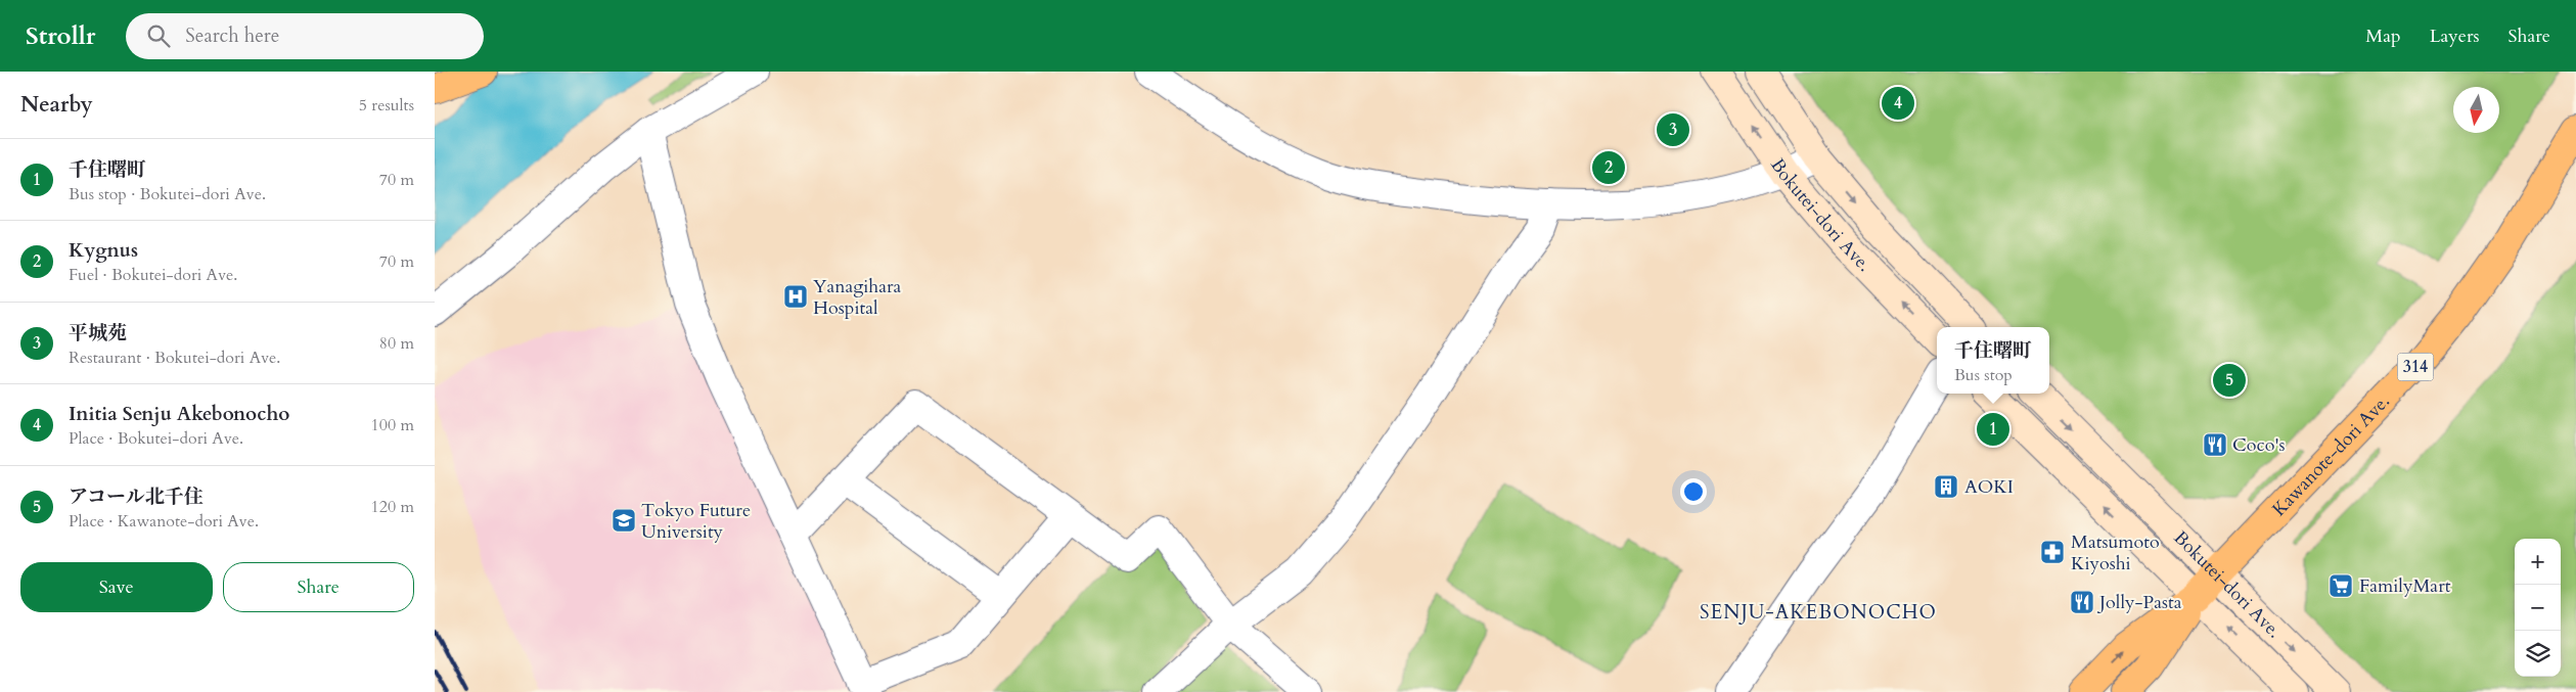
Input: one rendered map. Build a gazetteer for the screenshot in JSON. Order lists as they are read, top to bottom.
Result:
{
  "streets": {
    "main road": ["Bokutei-dori Ave.", "314", "Kawanote-dori Ave."]
  },
  "crossings": [
    ["Bokutei-dori Ave.", "Kawanote-dori Ave."]
  ],
  "districts": ["SENJU-AKEBONOCHO"],
  "places": {
    "hospital": ["Yanagihara Hospital"],
    "restaurant": ["Coco's", "Jolly-Pasta"],
    "building": ["AOKI"],
    "school or university": ["Tokyo Future University"],
    "pharmacy": ["Matsumoto Kiyoshi"],
    "supermarket": ["FamilyMart"]
  },
  "north": "bottom",
  "page": {
    "header": "Strollr",
    "search": "Search here",
    "nav": ["Map", "Layers", "Share"],
    "heading": ["Nearby", "5 results"],
    "pins": [
      "4",
      "3",
      "2",
      "5",
      "1"
    ],
    "list": [
      {
        "mark": "1",
        "name": "千住曙町",
        "note": "Bus stop · Bokutei-dori Ave.",
        "value": "70 m"
      },
      {
        "mark": "2",
        "name": "Kygnus",
        "note": "Fuel · Bokutei-dori Ave.",
        "value": "70 m"
      },
      {
        "mark": "3",
        "name": "平城苑",
        "note": "Restaurant · Bokutei-dori Ave.",
        "value": "80 m"
      },
      {
        "mark": "4",
        "name": "Initia Senju Akebonocho",
        "note": "Place · Bokutei-dori Ave.",
        "value": "100 m"
      },
      {
        "mark": "5",
        "name": "アコール北千住",
        "note": "Place · Kawanote-dori Ave.",
        "value": "120 m"
      }
    ],
    "popup": ["千住曙町", "Bus stop"],
    "map_buttons": ["+", "−"],
    "buttons": ["Save", "Share"]
  }
}
